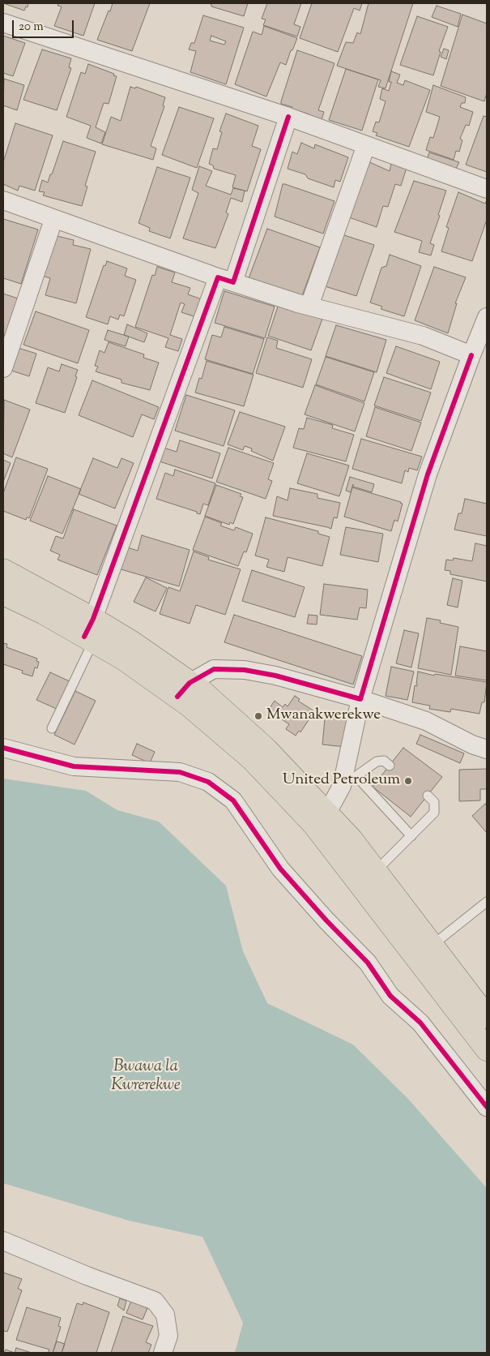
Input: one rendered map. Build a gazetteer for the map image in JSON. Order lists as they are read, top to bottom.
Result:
{
  "water": ["Bwawa la Kwrerekwe"],
  "places": ["Mwanakwerekwe", "United Petroleum"],
  "scale_bar": "20 m"
}
